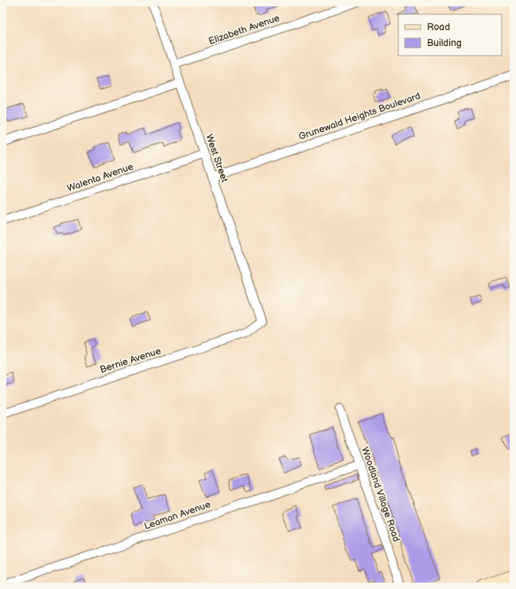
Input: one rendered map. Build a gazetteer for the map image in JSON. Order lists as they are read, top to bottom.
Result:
{
  "streets": {
    "street": [
      "Elizabeth Avenue",
      "Grunewald Heights Boulevard",
      "West Street",
      "Walenta Avenue",
      "Bernie Avenue",
      "Woodland Village Road",
      "Leaman Avenue"
    ]
  },
  "crossings": [
    ["Elizabeth Avenue", "West Street"],
    ["Grunewald Heights Boulevard", "West Street"],
    ["West Street", "Walenta Avenue"],
    ["West Street", "Bernie Avenue"],
    ["Woodland Village Road", "Leaman Avenue"]
  ],
  "legend": ["Road", "Building"]
}
